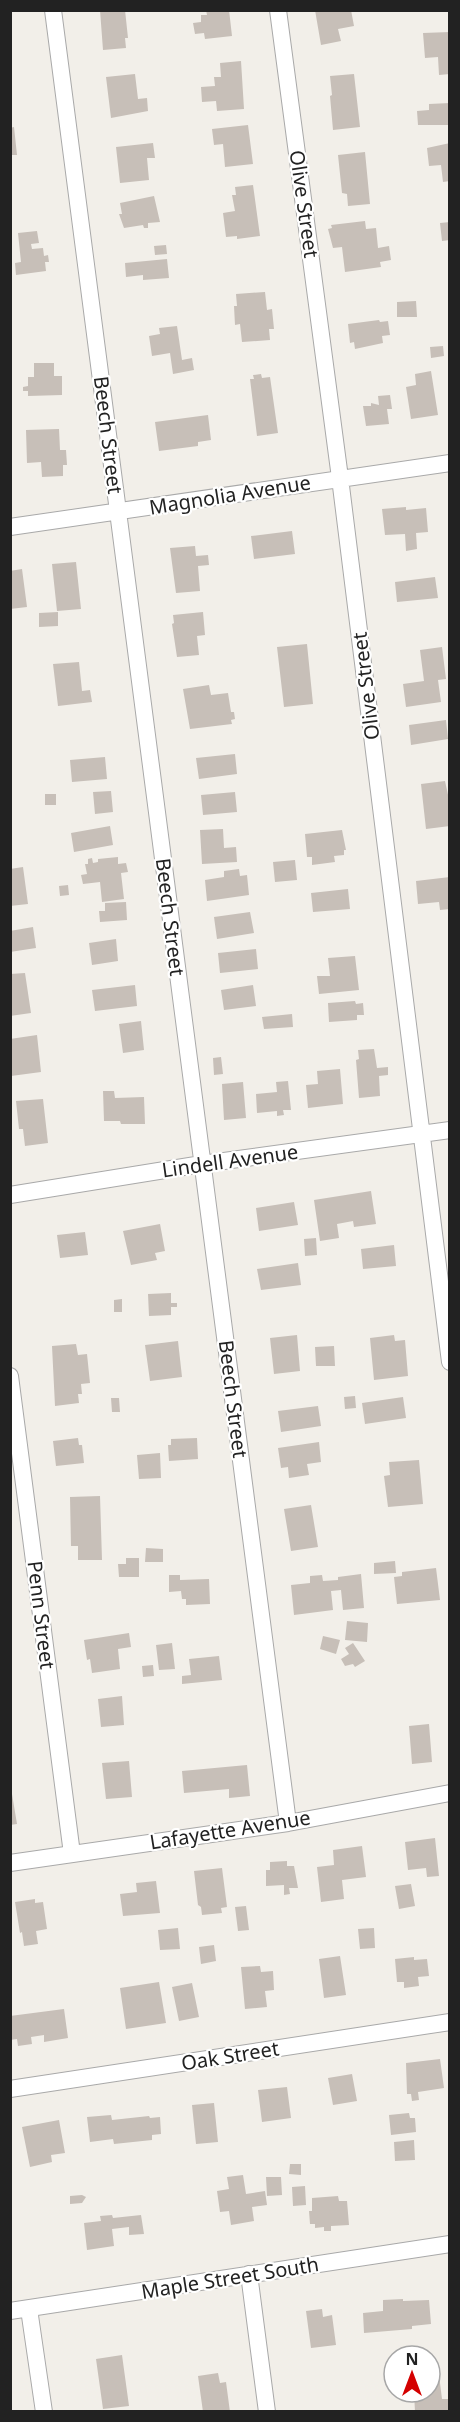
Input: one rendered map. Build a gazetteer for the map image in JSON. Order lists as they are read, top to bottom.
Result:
{
  "streets": {
    "street": [
      "Olive Street",
      "Beech Street",
      "Magnolia Avenue",
      "Lindell Avenue",
      "Penn Street",
      "Lafayette Avenue",
      "Oak Street",
      "Maple Street South"
    ]
  },
  "crossings": [
    ["Olive Street", "Magnolia Avenue"],
    ["Olive Street", "Lindell Avenue"],
    ["Beech Street", "Magnolia Avenue"],
    ["Beech Street", "Lindell Avenue"],
    ["Beech Street", "Lafayette Avenue"],
    ["Penn Street", "Lafayette Avenue"]
  ],
  "north": "top"
}
